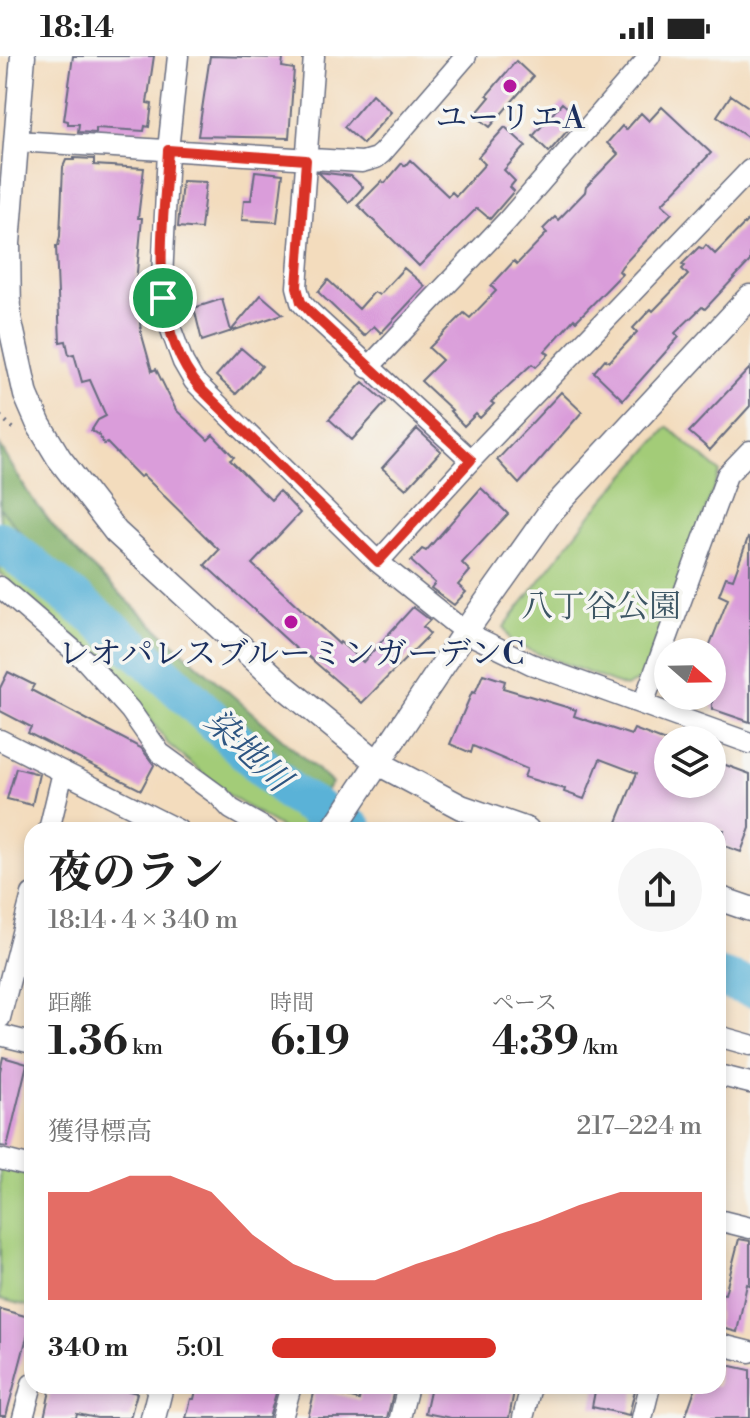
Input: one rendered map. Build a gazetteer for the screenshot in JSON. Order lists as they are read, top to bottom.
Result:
{
  "water": ["染地川"],
  "parks": ["八丁谷公園"],
  "places": ["ユーリエA", "レオパレスブルーミンガーデンC"],
  "north": "right",
  "page": {
    "status": "18:14",
    "heading": ["夜のラン", "18:14 · 4 × 340 m"],
    "stats": [
      ["距離", "1.36 km"],
      ["時間", "6:19"],
      ["ペース", "4:39 /km"]
    ],
    "chart": ["獲得標高", "217–224 m"],
    "list": [
      {
        "name": "340 m",
        "note": "5:01"
      }
    ]
  }
}
